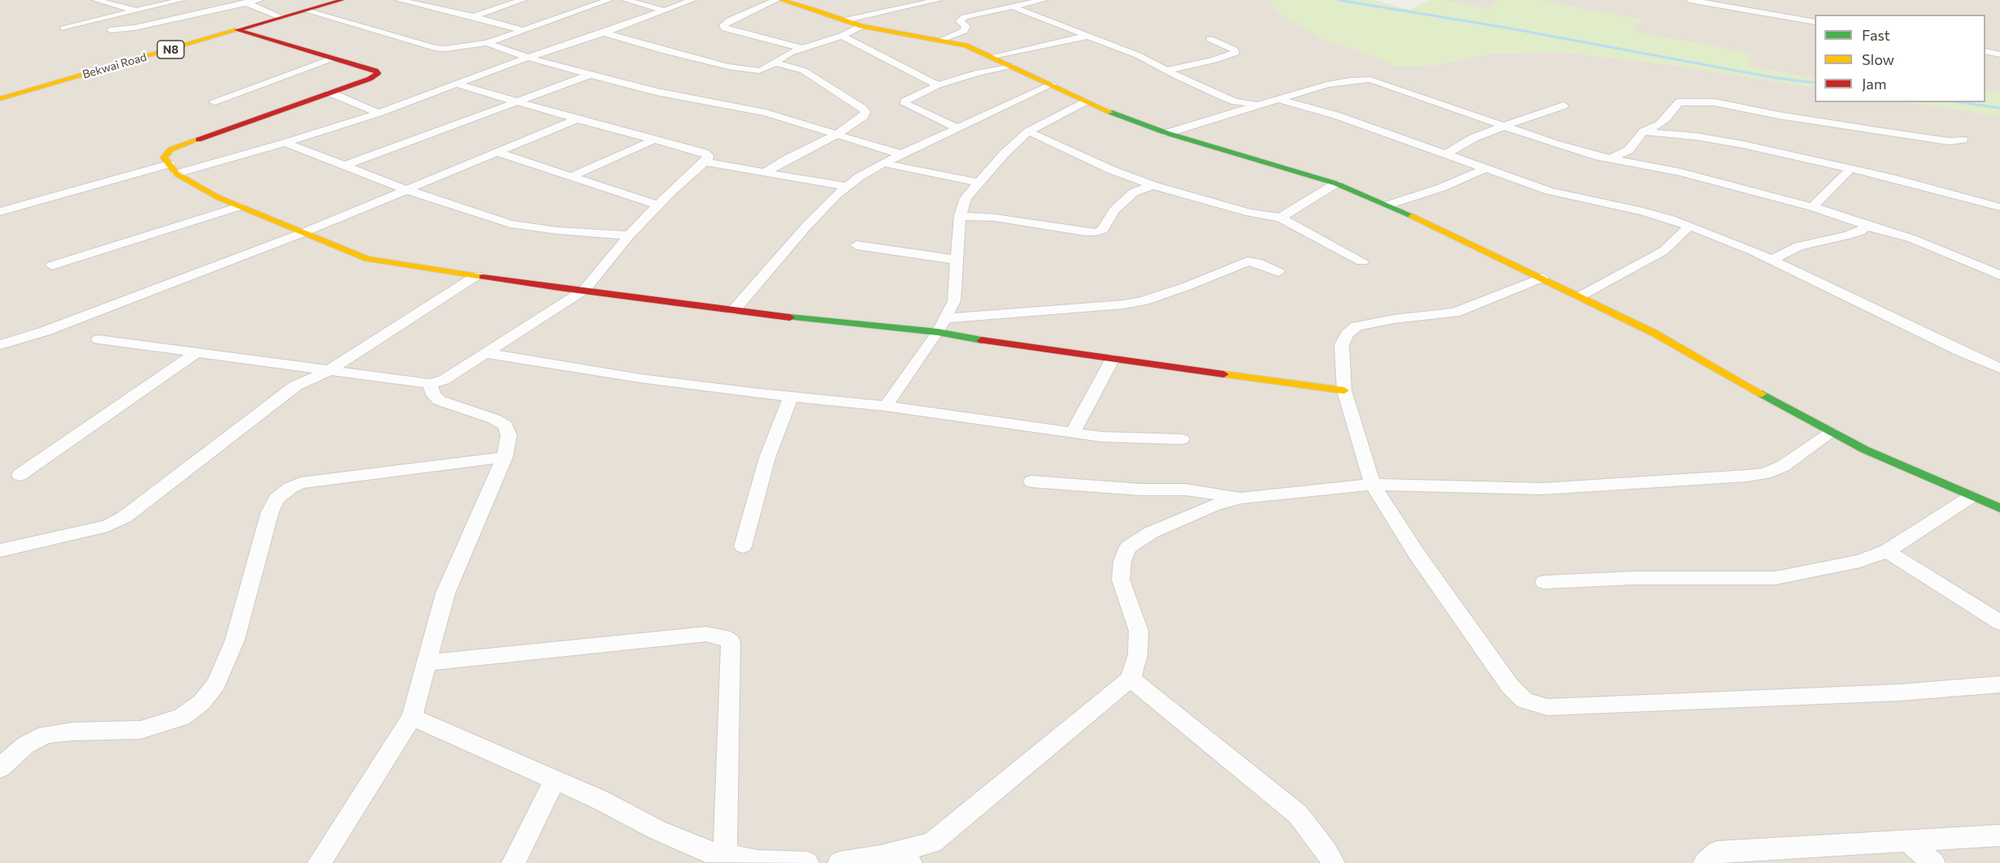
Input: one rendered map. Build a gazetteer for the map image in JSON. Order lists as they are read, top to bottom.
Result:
{
  "streets": {
    "main road": ["N8", "Bekwai Road"]
  },
  "legend": ["Fast", "Slow", "Jam"]
}
